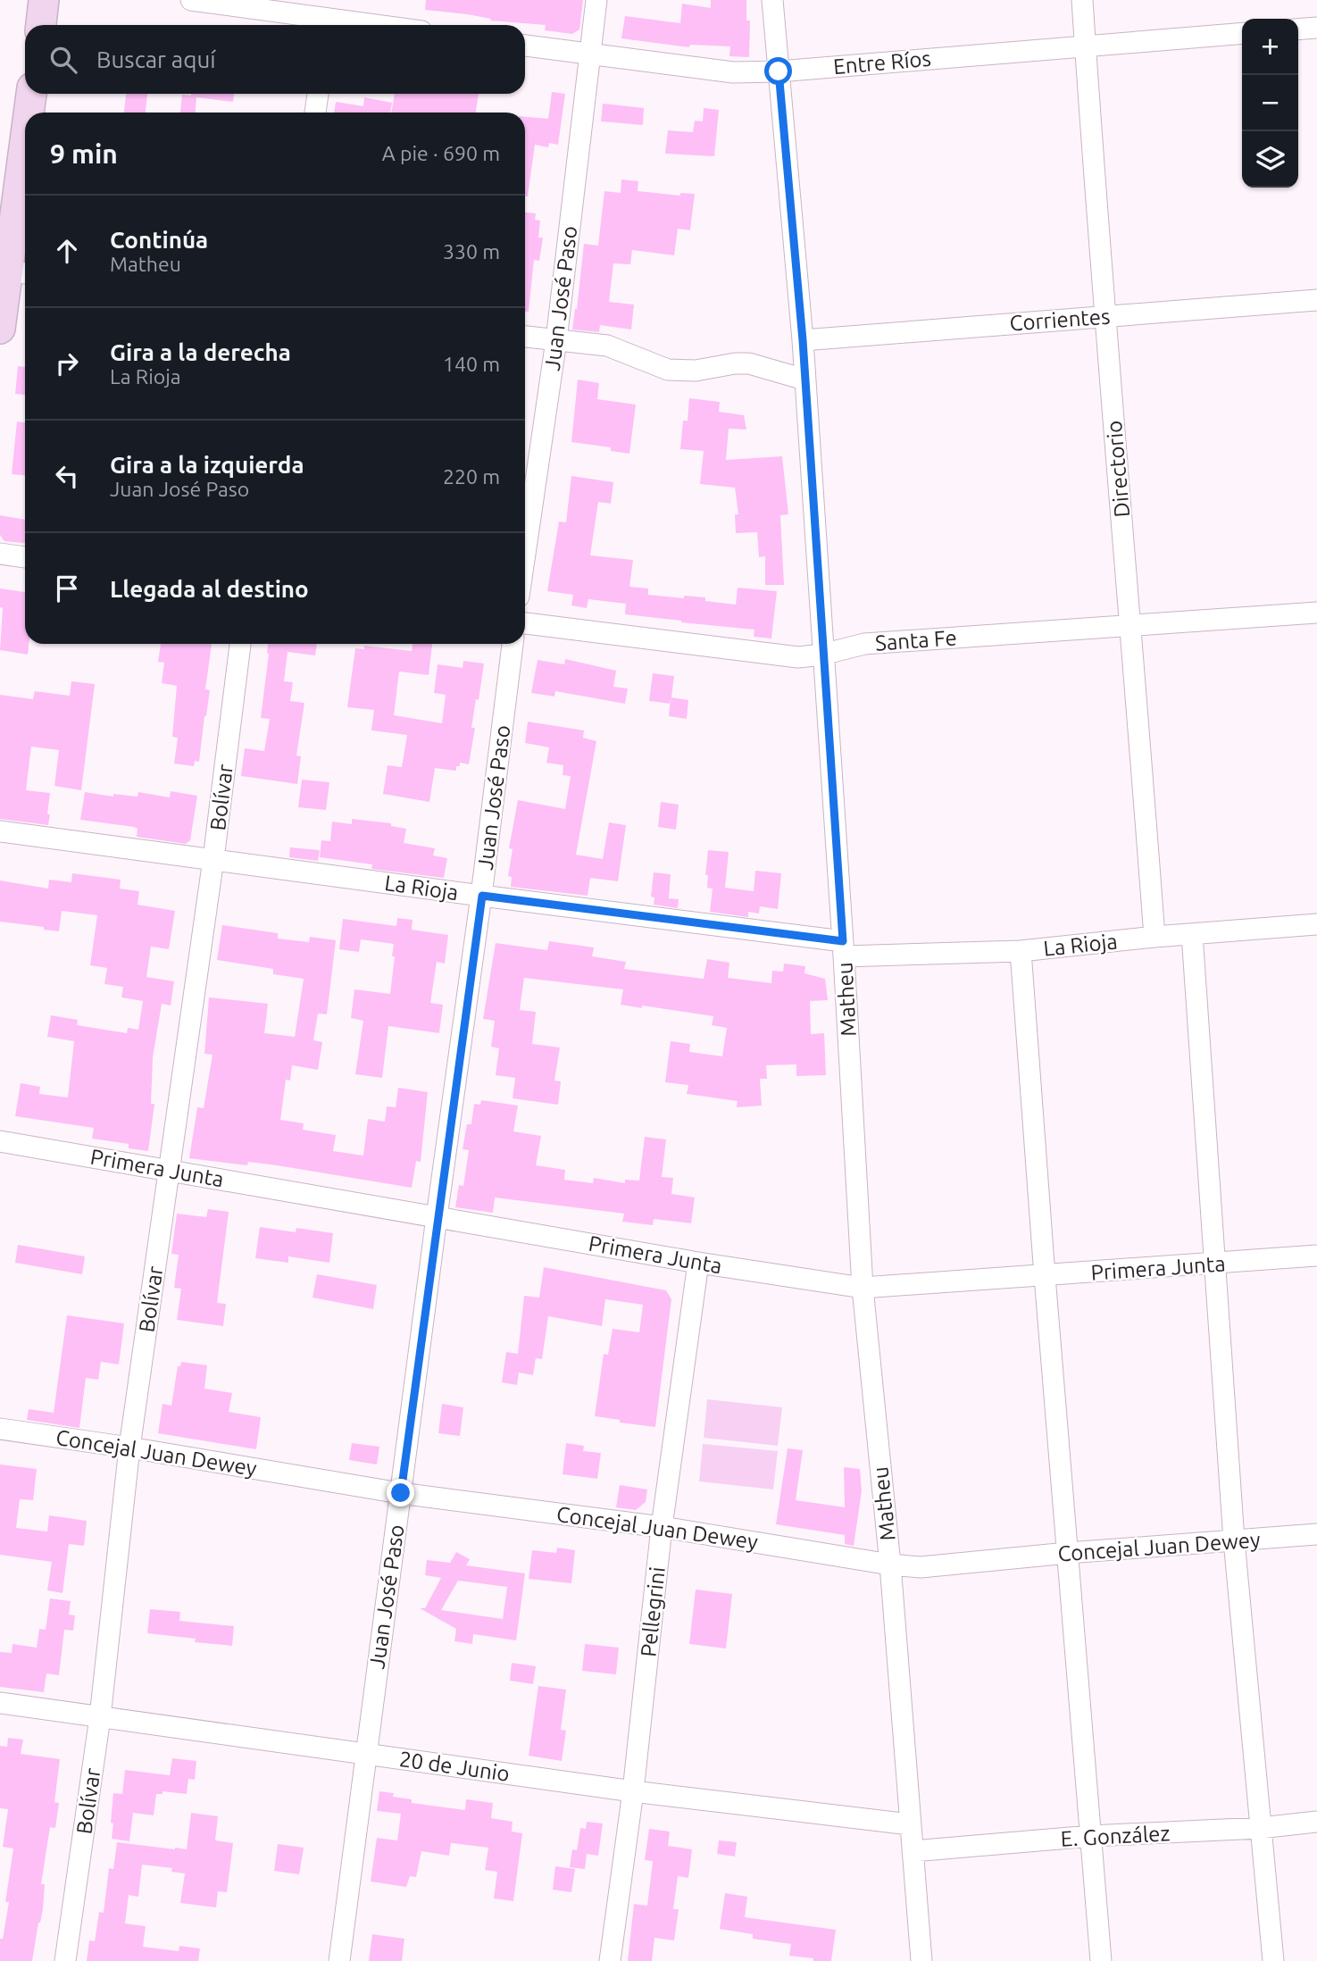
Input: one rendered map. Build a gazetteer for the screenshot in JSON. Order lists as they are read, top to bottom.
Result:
{
  "streets": {
    "street": [
      "Entre Ríos",
      "Juan José Paso",
      "Corrientes",
      "Directorio",
      "Santa Fe",
      "Bolívar",
      "La Rioja",
      "Matheu",
      "Primera Junta",
      "Concejal Juan Dewey",
      "Pellegrini",
      "20 de Junio",
      "E. González"
    ]
  },
  "crossings": [
    ["Entre Ríos", "Juan José Paso"],
    ["Entre Ríos", "Directorio"],
    ["Entre Ríos", "Matheu"],
    ["Juan José Paso", "La Rioja"],
    ["Juan José Paso", "Primera Junta"],
    ["Juan José Paso", "Concejal Juan Dewey"],
    ["Juan José Paso", "20 de Junio"],
    ["Corrientes", "Directorio"],
    ["Corrientes", "Matheu"],
    ["Directorio", "Santa Fe"],
    ["Directorio", "La Rioja"],
    ["Santa Fe", "Matheu"],
    ["Bolívar", "La Rioja"],
    ["Bolívar", "Primera Junta"],
    ["Bolívar", "Concejal Juan Dewey"],
    ["Bolívar", "20 de Junio"],
    ["La Rioja", "Matheu"],
    ["Matheu", "Primera Junta"],
    ["Matheu", "Concejal Juan Dewey"],
    ["Matheu", "20 de Junio"],
    ["Matheu", "E. González"],
    ["Primera Junta", "Pellegrini"],
    ["Concejal Juan Dewey", "Pellegrini"],
    ["Pellegrini", "20 de Junio"]
  ],
  "page": {
    "map_buttons": ["+", "−"],
    "search": "Buscar aquí",
    "heading": ["9 min", "A pie · 690 m"],
    "list": [
      ["Continúa", "Matheu", "330 m"],
      ["Gira a la derecha", "La Rioja", "140 m"],
      ["Gira a la izquierda", "Juan José Paso", "220 m"],
      "Llegada al destino"
    ]
  }
}
